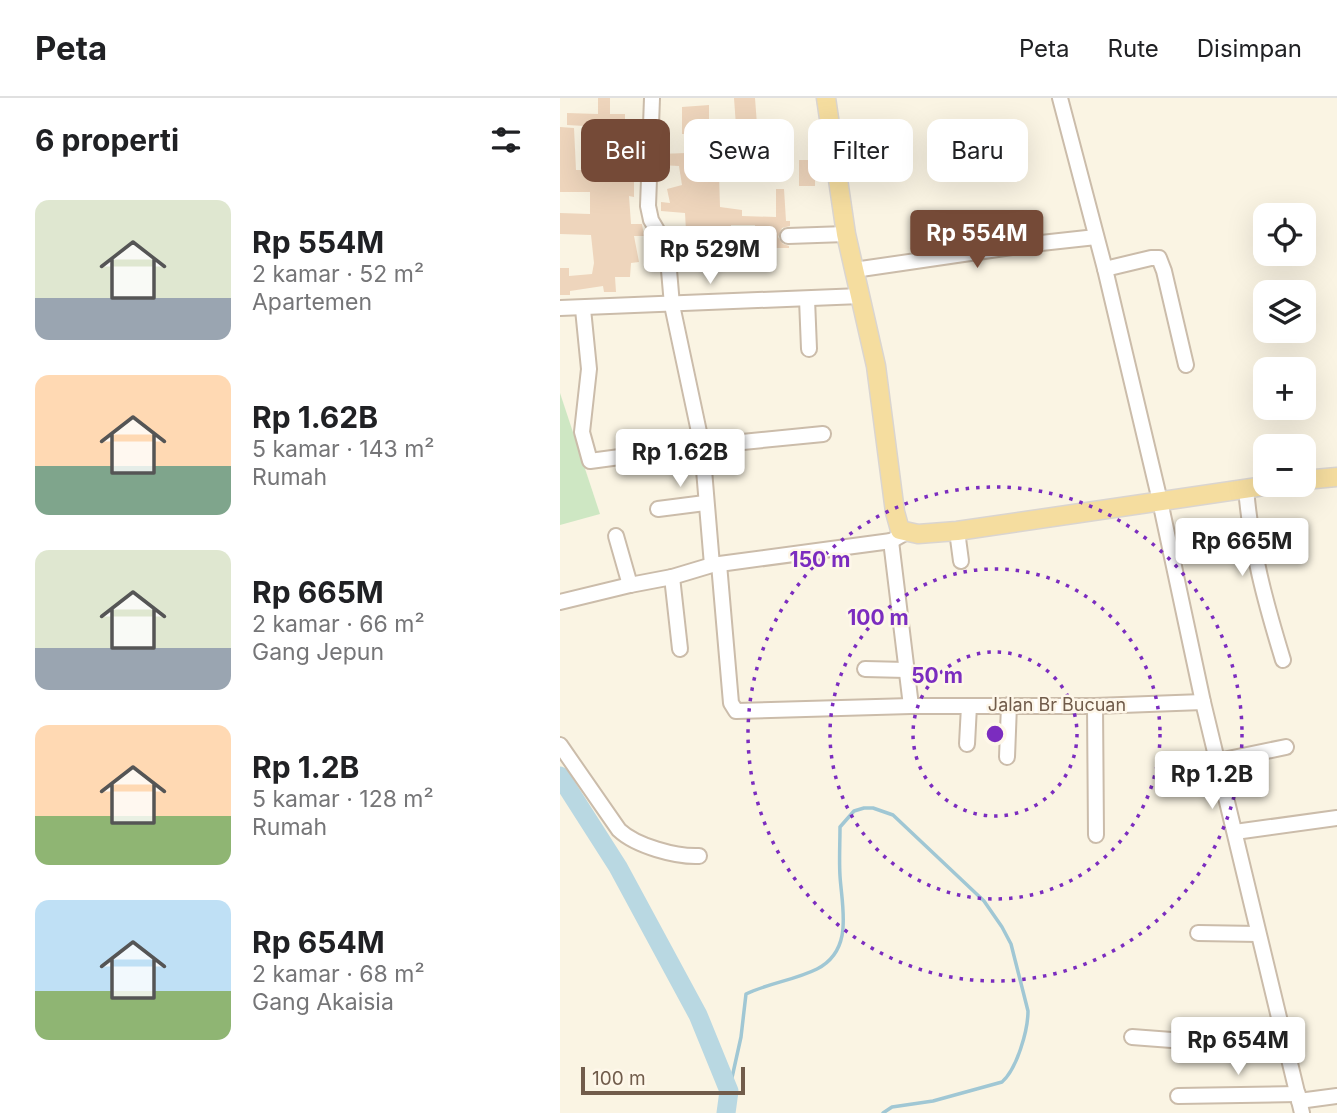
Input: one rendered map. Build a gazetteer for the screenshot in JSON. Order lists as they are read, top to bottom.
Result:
{
  "streets": {
    "street": ["Jalan Br Bucuan"]
  },
  "scale_bar": "100 m",
  "page": {
    "header": "Peta",
    "nav": ["Peta", "Rute", "Disimpan"],
    "heading": "6 properti",
    "chip": [
      "Beli",
      "Sewa",
      "Filter",
      "Baru"
    ],
    "list": [
      {
        "name": "Rp 554M",
        "note": "2 kamar · 52 m² · Apartemen"
      },
      {
        "name": "Rp 1.62B",
        "note": "5 kamar · 143 m² · Rumah"
      },
      {
        "name": "Rp 665M",
        "note": "2 kamar · 66 m² · Gang Jepun"
      },
      {
        "name": "Rp 1.2B",
        "note": "5 kamar · 128 m² · Rumah"
      },
      {
        "name": "Rp 654M",
        "note": "2 kamar · 68 m² · Gang Akaisia"
      }
    ],
    "map_buttons": ["+", "−"],
    "price": [
      "Rp 554M",
      "Rp 529M",
      "Rp 1.62B",
      "Rp 665M",
      "Rp 1.2B",
      "Rp 654M"
    ],
    "scale": "100 m"
  },
  "rings": ["150 m", "100 m", "50 m"]
}
